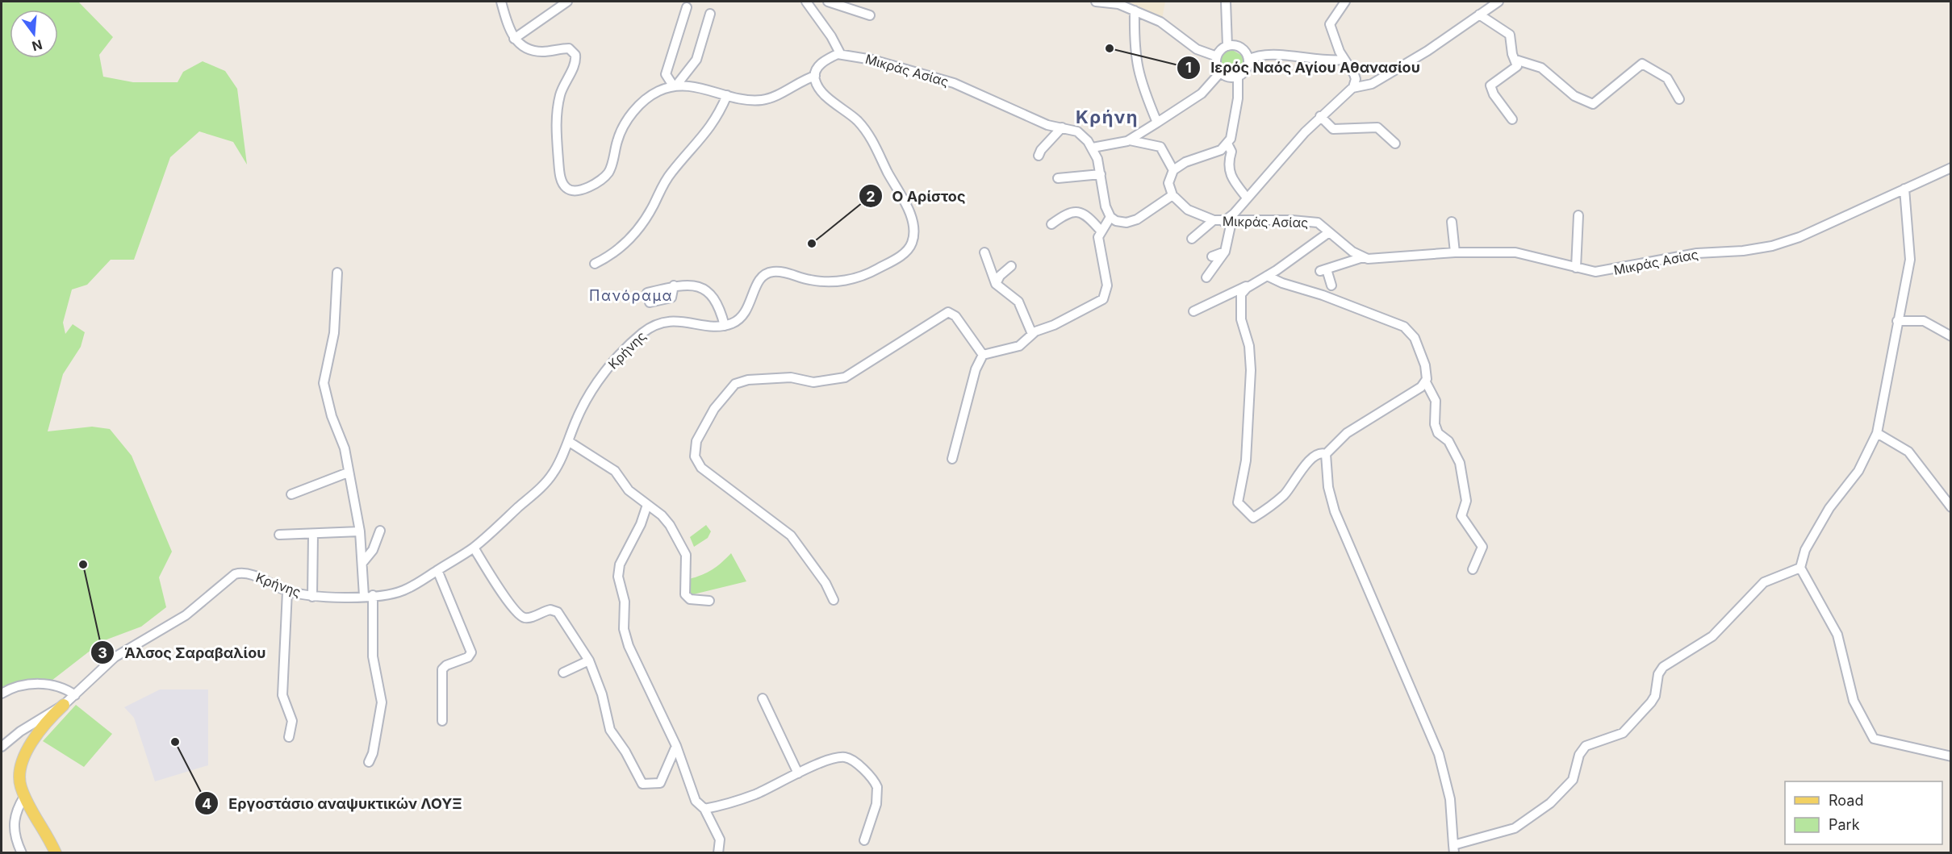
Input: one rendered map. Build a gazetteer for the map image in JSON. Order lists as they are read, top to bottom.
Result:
{
  "streets": {
    "street": ["Μικράς Ασίας", "Κρήνης"]
  },
  "districts": ["Κρήνη", "Πανόραμα"],
  "places": [
    "Ιερός Ναός Αγίου Αθανασίου",
    "Ο Αρίστος",
    "Άλσος Σαραβαλίου",
    "Εργοστάσιο αναψυκτικών ΛΟΥΞ"
  ],
  "legend": ["Road", "Park"],
  "north": "bottom"
}
